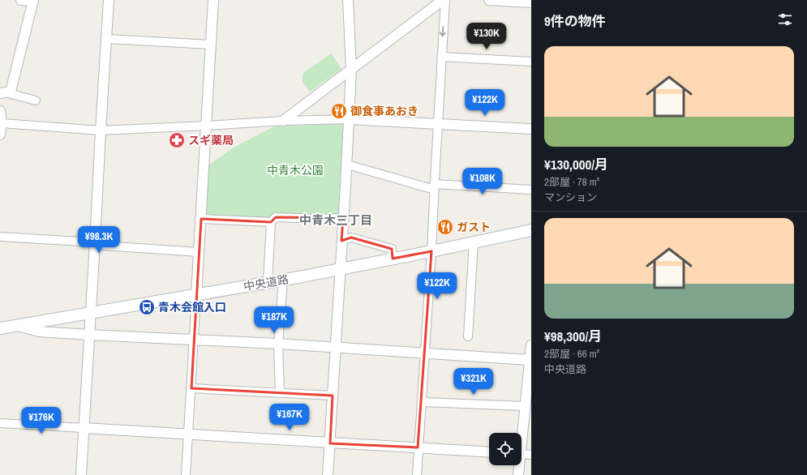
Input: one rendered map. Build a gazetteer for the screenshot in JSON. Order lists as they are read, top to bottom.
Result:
{
  "streets": {
    "main road": ["中央道路"]
  },
  "districts": ["中青木三丁目"],
  "parks": ["中青木公園"],
  "places": {
    "restaurant": ["御食事あおき", "ガスト"],
    "pharmacy": ["スギ薬局"],
    "bus stop": ["青木会館入口"]
  },
  "page": {
    "heading": "9件の物件",
    "price": [
      "¥130K",
      "¥122K",
      "¥108K",
      "¥98.3K",
      "¥122K",
      "¥187K",
      "¥321K",
      "¥167K",
      "¥176K"
    ],
    "list": [
      {
        "name": "¥130,000/月",
        "note": "2部屋 · 78 m² · マンション"
      },
      {
        "name": "¥98,300/月",
        "note": "2部屋 · 66 m² · 中央道路"
      }
    ]
  }
}
